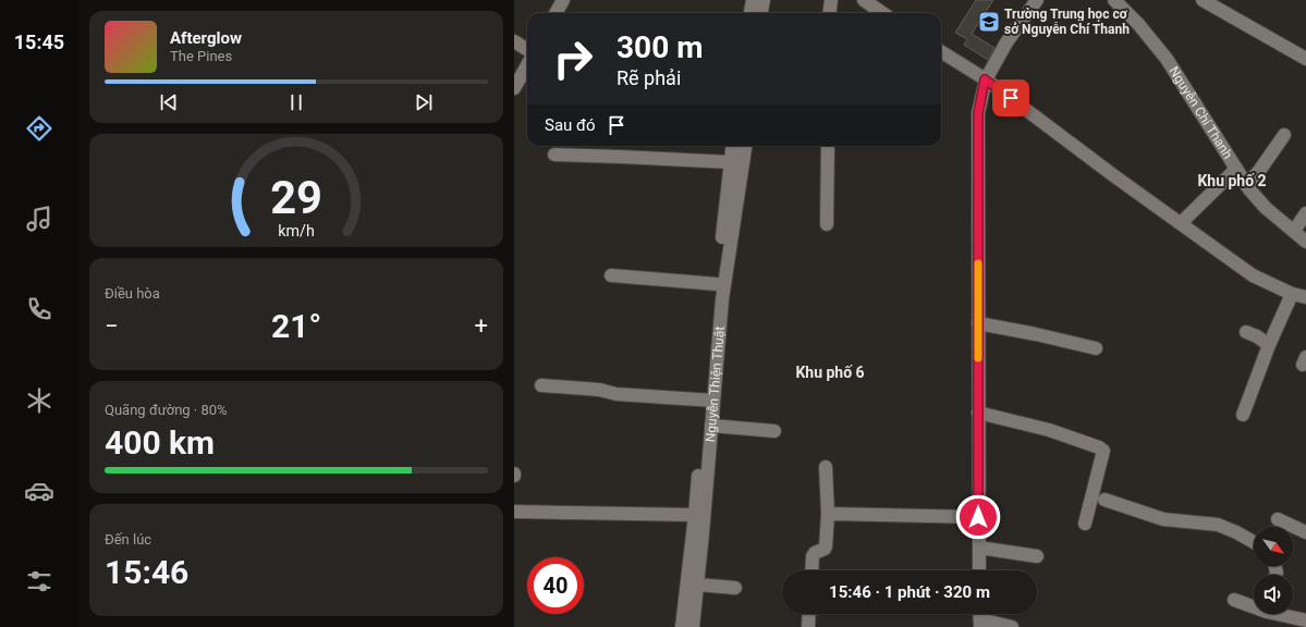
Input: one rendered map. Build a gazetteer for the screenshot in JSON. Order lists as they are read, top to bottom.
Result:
{
  "streets": {
    "street": ["Nguyễn Chí Thanh", "Nguyễn Thiện Thuật"]
  },
  "districts": ["Khu phố 2", "Khu phố 6"],
  "places": {
    "school or university": ["Trường Trung học cơ sở Nguyễn Chí Thanh"]
  },
  "north": "bottom right",
  "page": {
    "tabs": "15:45",
    "turn": ["300 m", "Rẽ phải"],
    "song": ["Afterglow", "The Pines"],
    "then": "Sau đó",
    "tile": [
      "Điều hòa",
      ["Quãng đường · 80%", "400 km"],
      ["Đến lúc", "15:46"]
    ],
    "heat": ["−", "21°", "+"],
    "limit": "40",
    "trip": "15:46 · 1 phút · 320 m",
    "gauge": ["29", "km/h"]
  }
}
